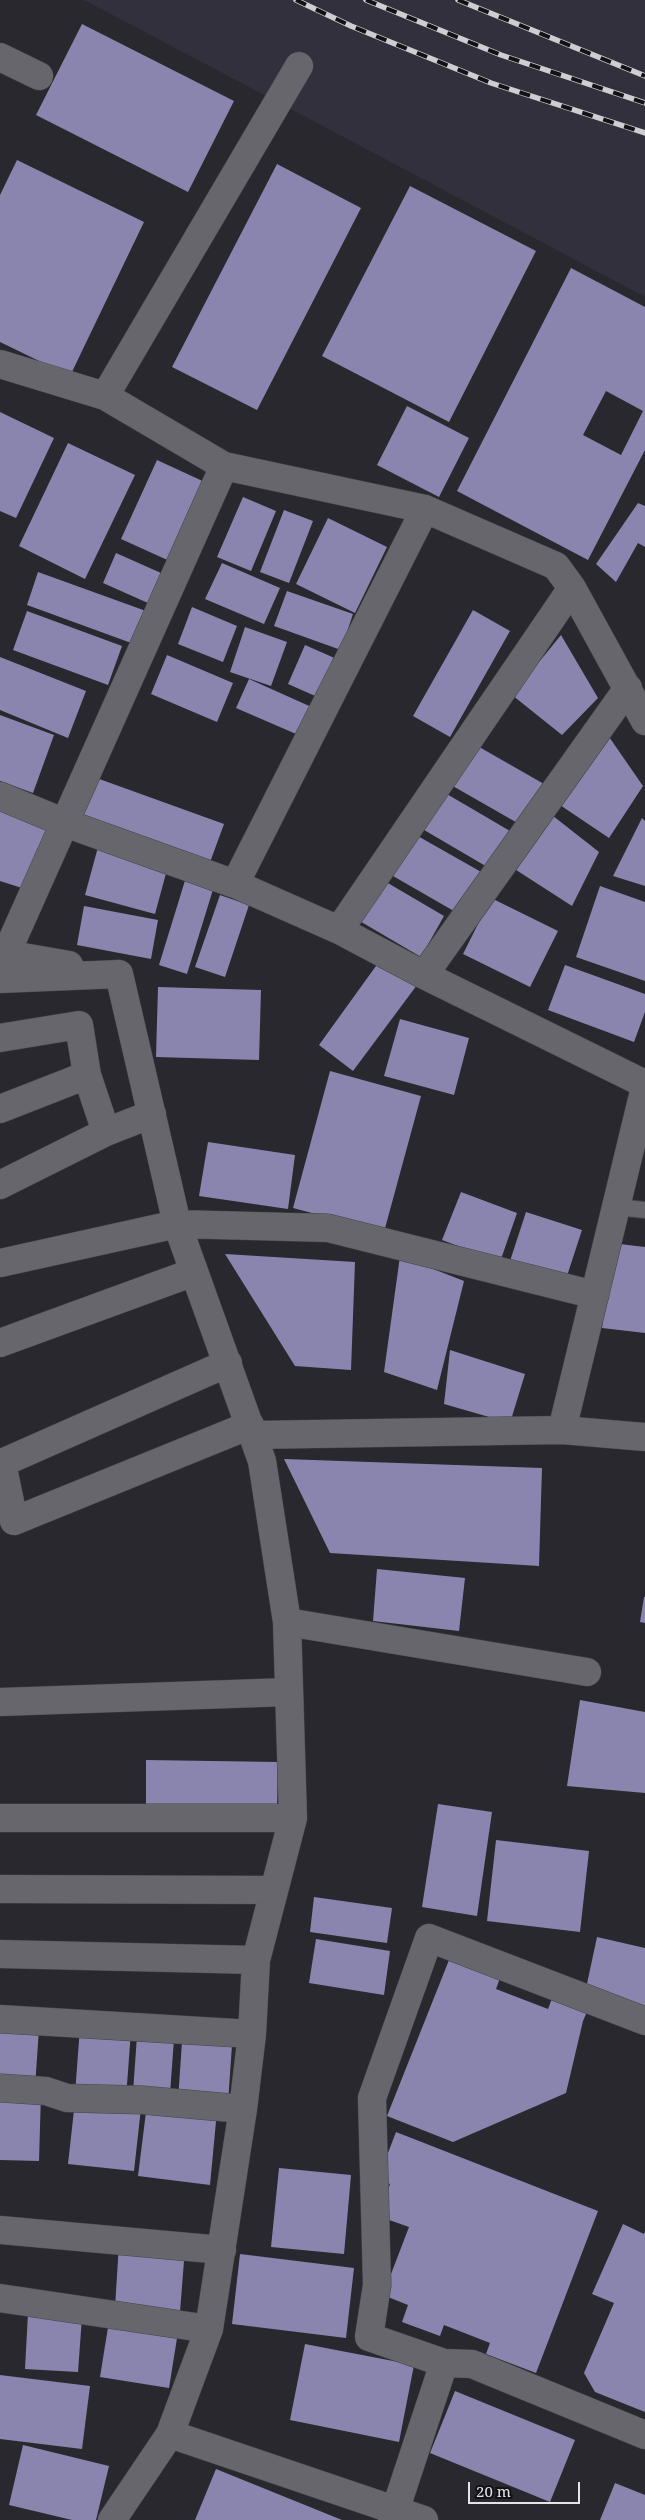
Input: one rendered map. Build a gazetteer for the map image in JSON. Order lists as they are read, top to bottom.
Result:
{
  "scale_bar": "20 m"
}
